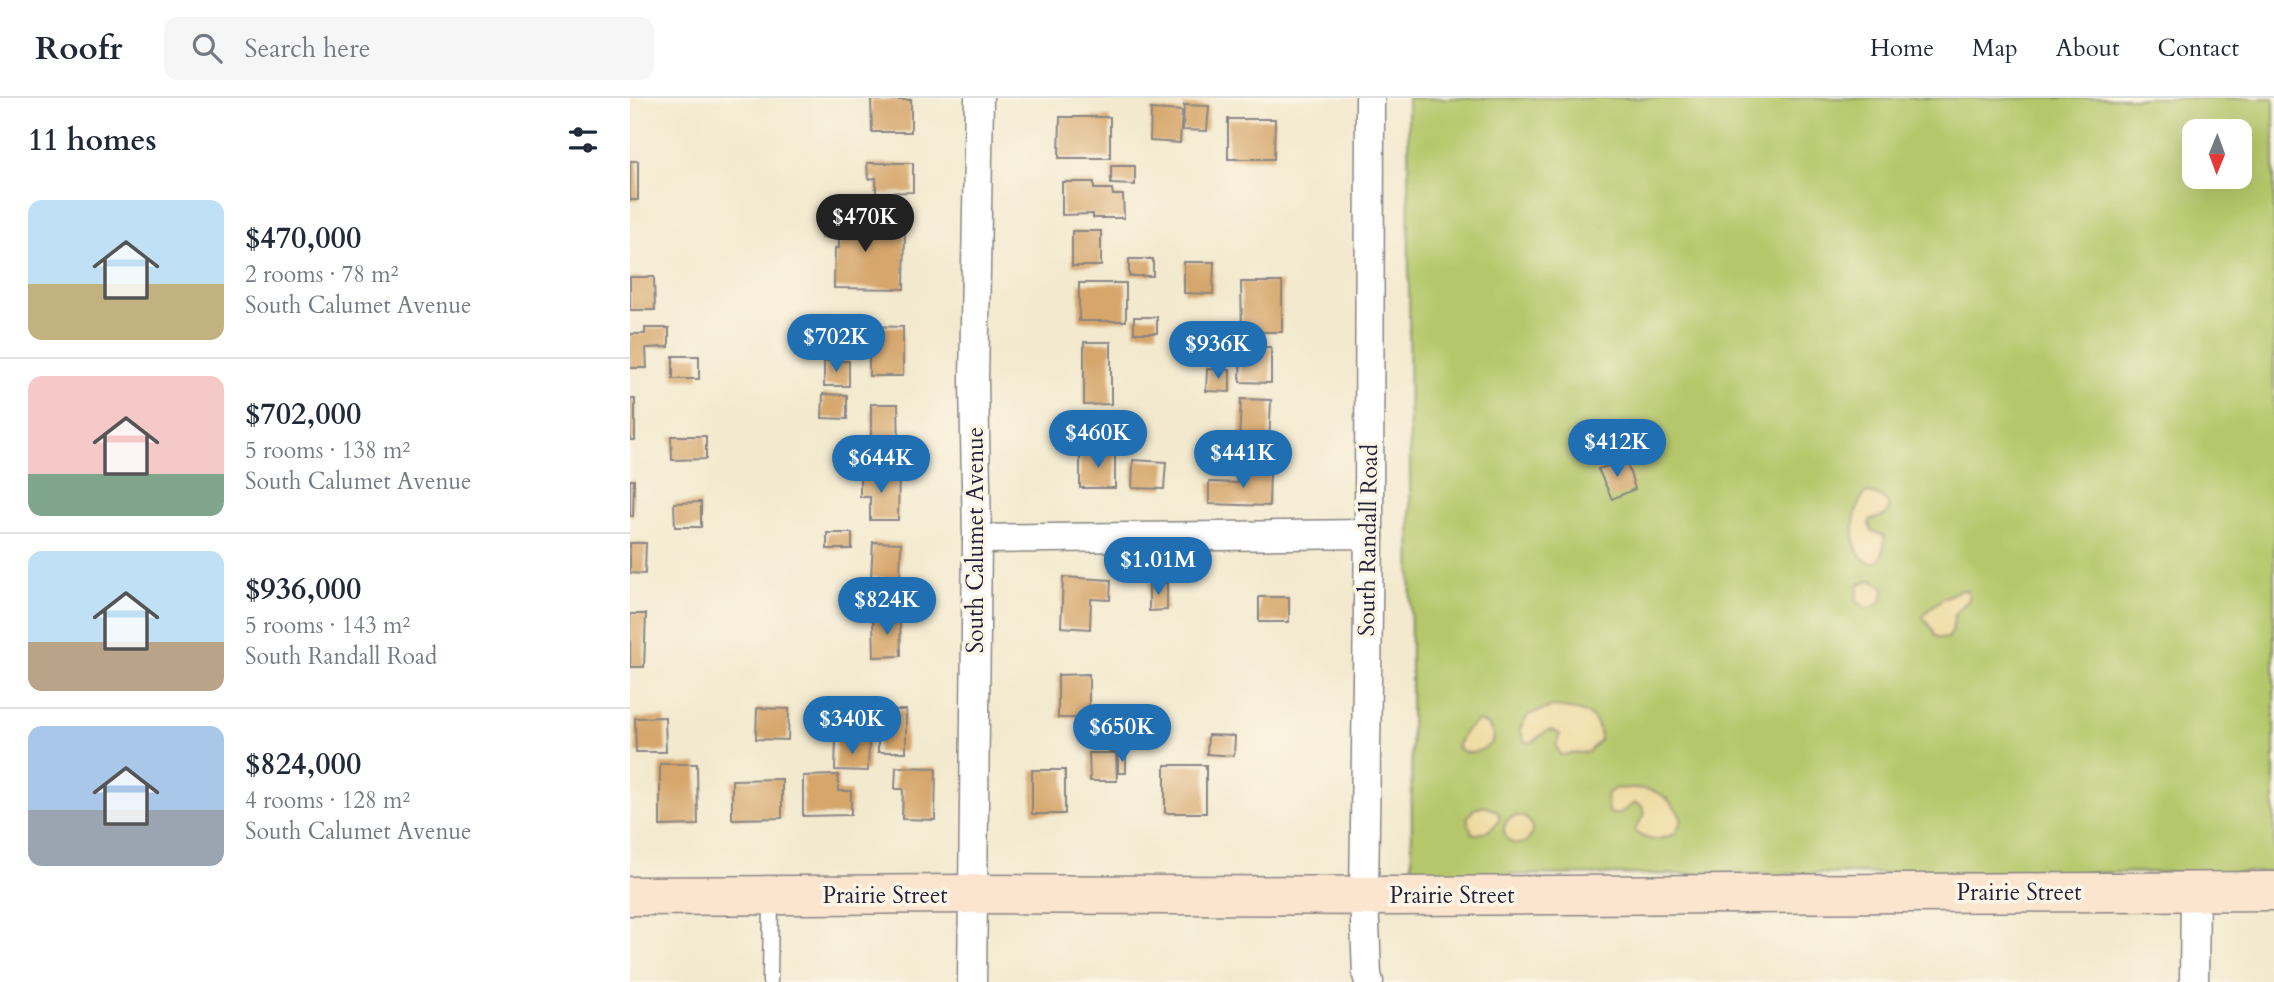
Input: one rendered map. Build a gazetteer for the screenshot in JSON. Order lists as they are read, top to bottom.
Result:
{
  "streets": {
    "street": ["South Calumet Avenue", "South Randall Road", "Prairie Street"]
  },
  "crossings": [
    ["South Calumet Avenue", "Prairie Street"],
    ["South Randall Road", "Prairie Street"]
  ],
  "north": "bottom",
  "page": {
    "header": "Roofr",
    "search": "Search here",
    "nav": [
      "Home",
      "Map",
      "About",
      "Contact"
    ],
    "heading": "11 homes",
    "list": [
      {
        "name": "$470,000",
        "note": "2 rooms · 78 m² · South Calumet Avenue"
      },
      {
        "name": "$702,000",
        "note": "5 rooms · 138 m² · South Calumet Avenue"
      },
      {
        "name": "$936,000",
        "note": "5 rooms · 143 m² · South Randall Road"
      },
      {
        "name": "$824,000",
        "note": "4 rooms · 128 m² · South Calumet Avenue"
      }
    ],
    "price": [
      "$470K",
      "$702K",
      "$936K",
      "$460K",
      "$412K",
      "$441K",
      "$644K",
      "$1.01M",
      "$824K",
      "$340K",
      "$650K"
    ]
  }
}
